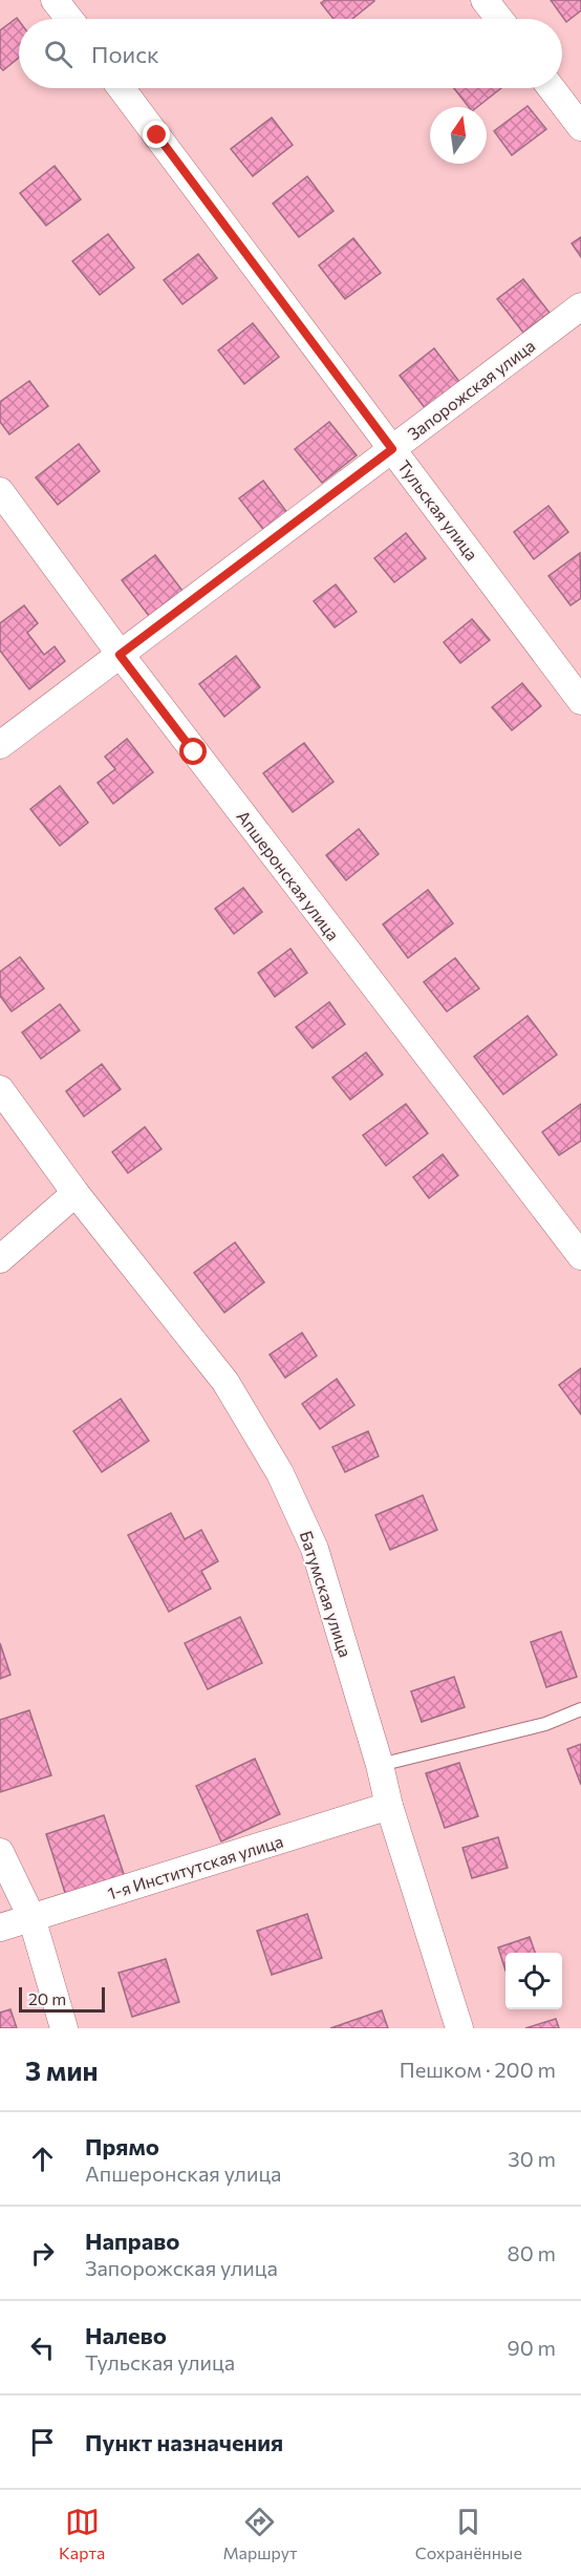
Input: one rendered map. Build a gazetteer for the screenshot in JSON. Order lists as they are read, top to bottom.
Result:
{
  "streets": {
    "street": [
      "Запорожская улица",
      "Тульская улица",
      "Апшеронская улица",
      "Батумская улица",
      "1-я Институтская улица"
    ]
  },
  "crossings": [
    ["Запорожская улица", "Тульская улица"],
    ["Запорожская улица", "Апшеронская улица"],
    ["Батумская улица", "1-я Институтская улица"]
  ],
  "scale_bar": "20 m",
  "north": "top",
  "page": {
    "search": "Поиск",
    "scale": "20 m",
    "heading": ["3 мин", "Пешком · 200 m"],
    "list": [
      ["Прямо", "Апшеронская улица", "30 m"],
      ["Направо", "Запорожская улица", "80 m"],
      ["Налево", "Тульская улица", "90 m"],
      "Пункт назначения"
    ],
    "nav": ["Карта", "Маршрут", "Сохранённые"]
  }
}
